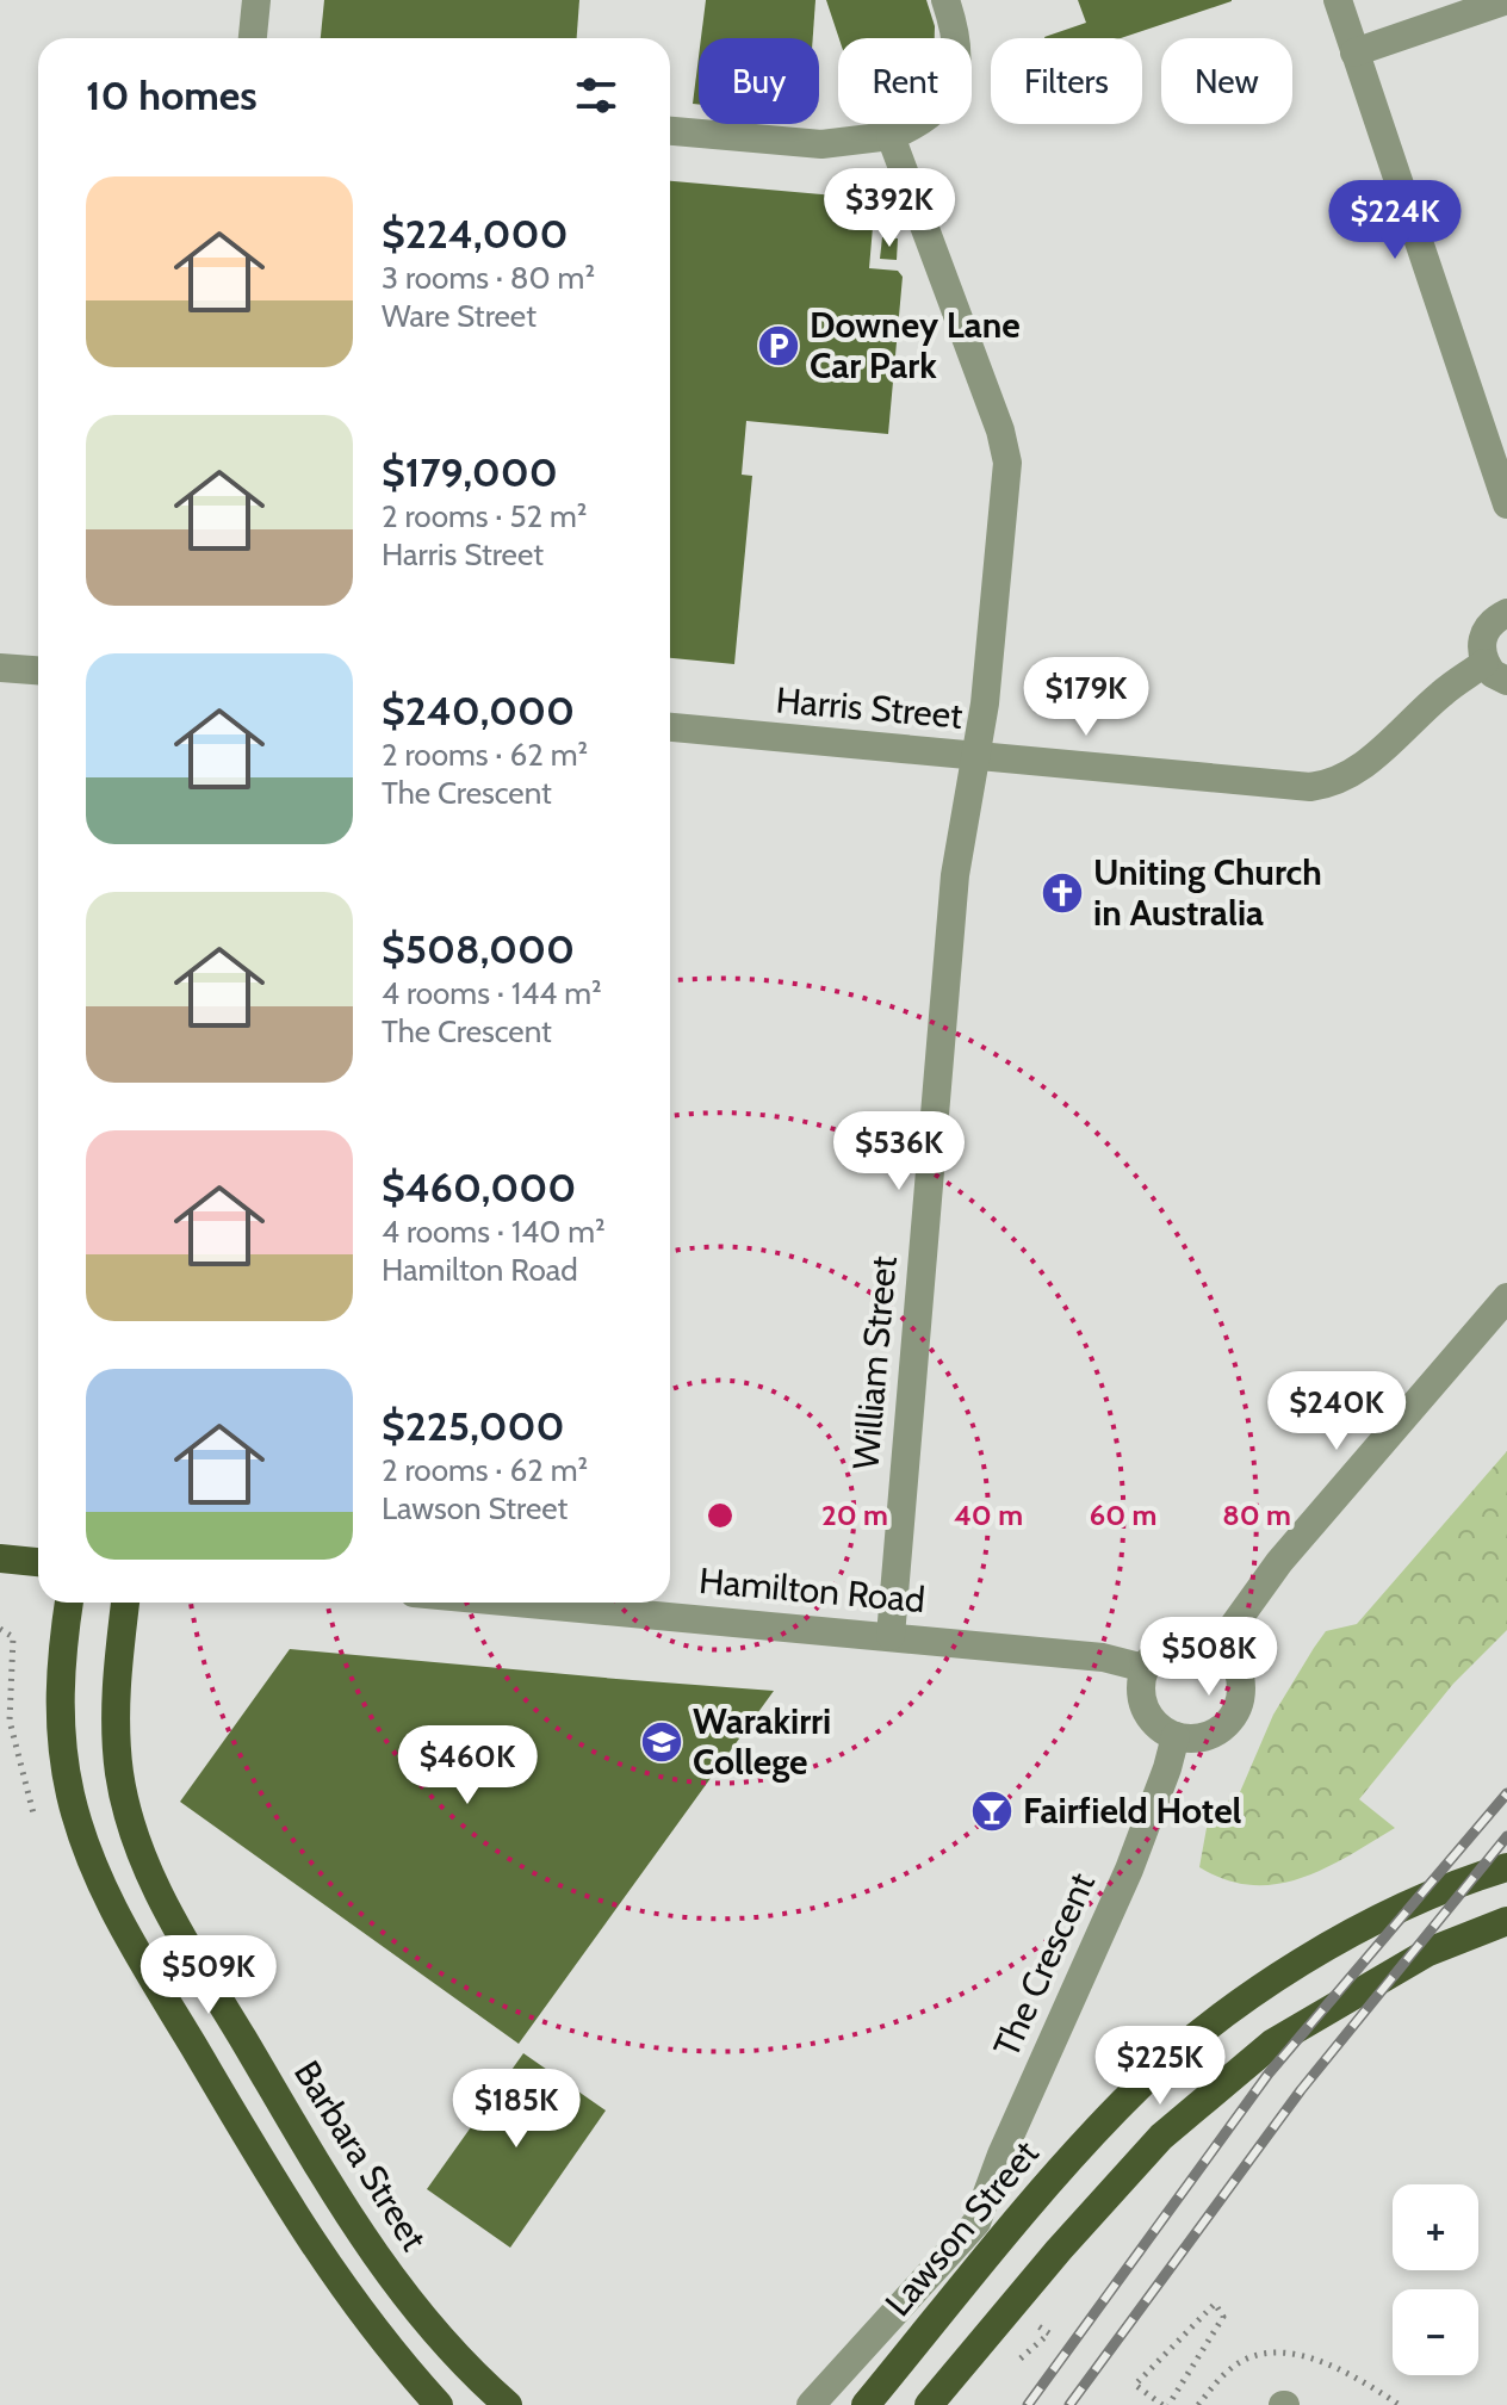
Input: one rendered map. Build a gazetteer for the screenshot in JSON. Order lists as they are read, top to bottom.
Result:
{
  "streets": {
    "main road": ["Barbara Street", "Lawson Street"],
    "street": [
      "Harris Street",
      "William Street",
      "Hamilton Road",
      "The Crescent"
    ]
  },
  "crossings": [
    ["Harris Street", "William Street"],
    ["William Street", "Hamilton Road"],
    ["Hamilton Road", "The Crescent"]
  ],
  "places": {
    "parking": ["Downey Lane Car Park"],
    "church": ["Uniting Church in Australia"],
    "school or university": ["Warakirri College"],
    "bar": ["Fairfield Hotel"]
  },
  "page": {
    "chip": [
      "Buy",
      "Rent",
      "Filters",
      "New"
    ],
    "heading": "10 homes",
    "list": [
      {
        "name": "$224,000",
        "note": "3 rooms · 80 m² · Ware Street"
      },
      {
        "name": "$179,000",
        "note": "2 rooms · 52 m² · Harris Street"
      },
      {
        "name": "$240,000",
        "note": "2 rooms · 62 m² · The Crescent"
      },
      {
        "name": "$508,000",
        "note": "4 rooms · 144 m² · The Crescent"
      },
      {
        "name": "$460,000",
        "note": "4 rooms · 140 m² · Hamilton Road"
      },
      {
        "name": "$225,000",
        "note": "2 rooms · 62 m² · Lawson Street"
      }
    ],
    "price": [
      "$392K",
      "$224K",
      "$179K",
      "$536K",
      "$240K",
      "$508K",
      "$460K",
      "$509K",
      "$225K",
      "$185K"
    ],
    "map_buttons": ["+", "−"]
  },
  "rings": [
    "20 m",
    "40 m",
    "60 m",
    "80 m"
  ]
}
